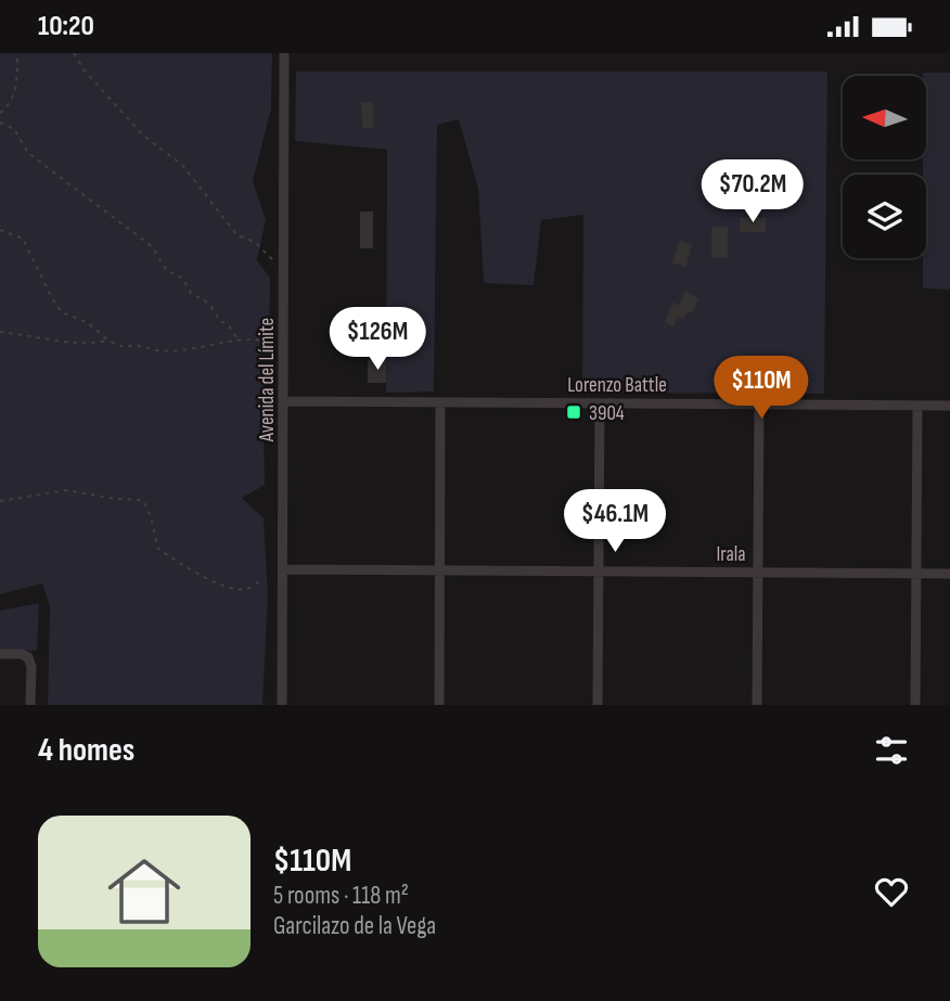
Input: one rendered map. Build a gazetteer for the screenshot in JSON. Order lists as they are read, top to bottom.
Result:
{
  "streets": {
    "street": ["Avenida del Límite", "Lorenzo Battle", "Irala"]
  },
  "crossings": [
    ["Avenida del Límite", "Lorenzo Battle"],
    ["Avenida del Límite", "Irala"]
  ],
  "places": {
    "transit": ["3904"]
  },
  "north": "left",
  "page": {
    "status": "10:20",
    "price": [
      "$70.2M",
      "$126M",
      "$110M",
      "$46.1M"
    ],
    "heading": "4 homes",
    "list": [
      {
        "name": "$110M",
        "note": "5 rooms · 118 m² · Garcilazo de la Vega"
      }
    ]
  }
}
